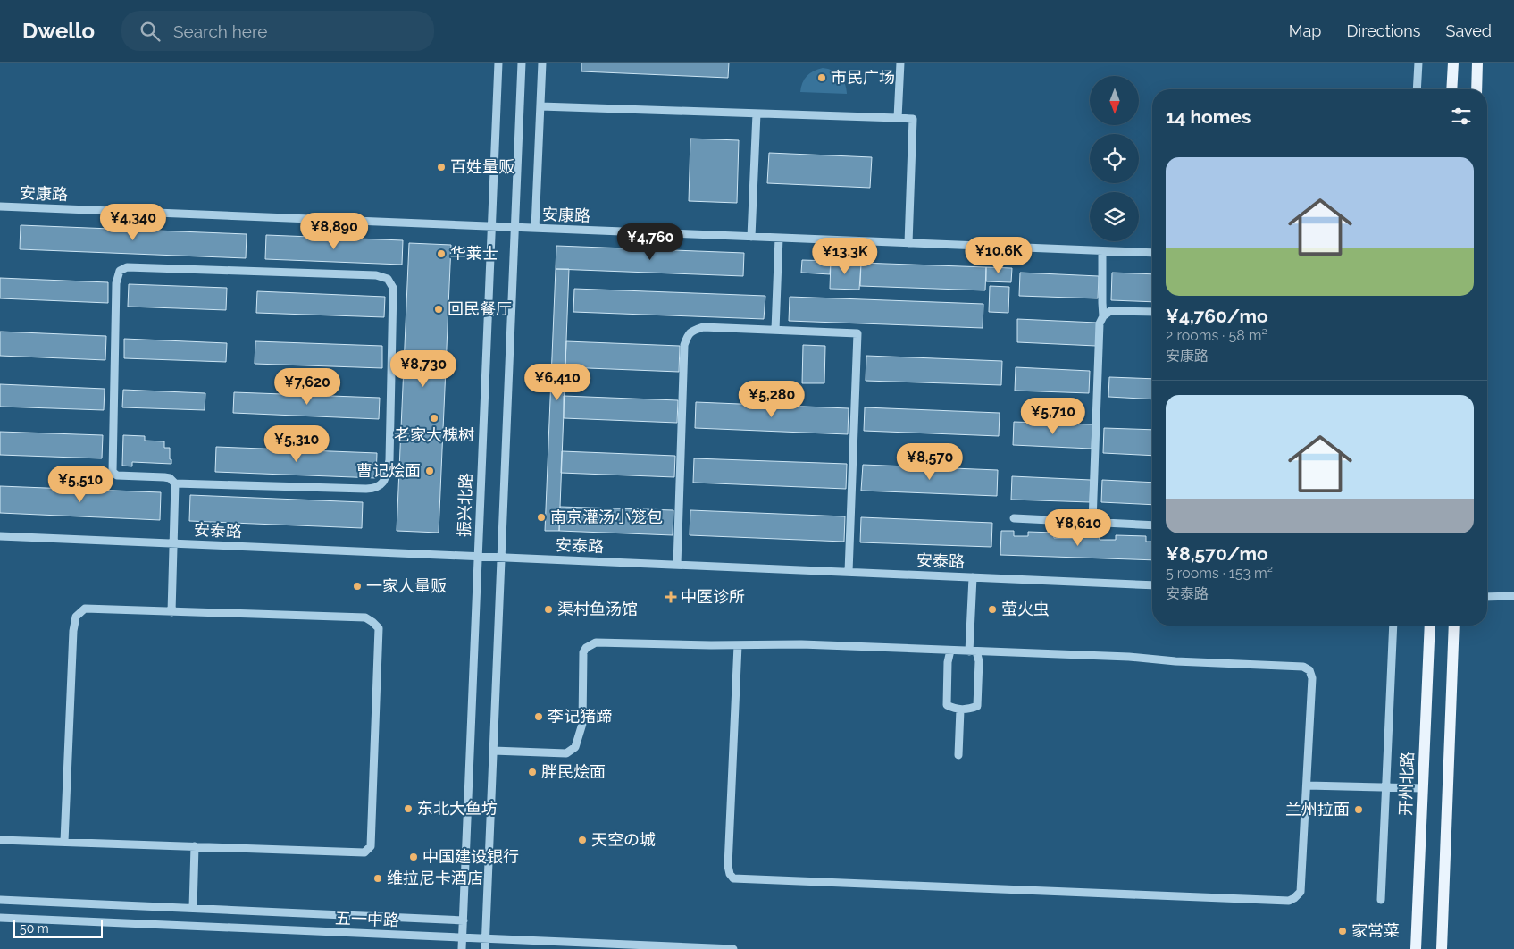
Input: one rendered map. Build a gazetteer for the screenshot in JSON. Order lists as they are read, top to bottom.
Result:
{
  "streets": {
    "main road": ["开州北路"],
    "street": [
      "安康路",
      "振兴北路",
      "安泰路",
      "五一中路"
    ]
  },
  "crossings": [
    ["安康路", "振兴北路"],
    ["振兴北路", "安泰路"],
    ["振兴北路", "五一中路"]
  ],
  "places": {
    "other": [
      "市民广场",
      "百姓量贩",
      "华莱士",
      "回民餐厅",
      "老家大槐树",
      "曹记烩面",
      "南京灌汤小笼包",
      "一家人量贩",
      "渠村鱼汤馆",
      "萤火虫",
      "李记猪蹄",
      "胖民烩面",
      "东北大鱼坊",
      "兰州拉面",
      "天空の城",
      "中国建设银行",
      "维拉尼卡酒店",
      "家常菜"
    ],
    "health": ["中医诊所"]
  },
  "scale_bar": "50 m",
  "north": "bottom",
  "page": {
    "header": "Dwello",
    "search": "Search here",
    "nav": ["Map", "Directions", "Saved"],
    "heading": "14 homes",
    "list": [
      {
        "name": "¥4,760/mo",
        "note": "2 rooms · 58 m² · 安康路"
      },
      {
        "name": "¥8,570/mo",
        "note": "5 rooms · 153 m² · 安泰路"
      }
    ],
    "price": [
      "¥4,340",
      "¥8,890",
      "¥4,760",
      "¥10.6K",
      "¥13.3K",
      "¥8,730",
      "¥6,410",
      "¥7,620",
      "¥5,280",
      "¥5,710",
      "¥5,310",
      "¥8,570",
      "¥5,510",
      "¥8,610"
    ],
    "scale": "50 m"
  }
}
